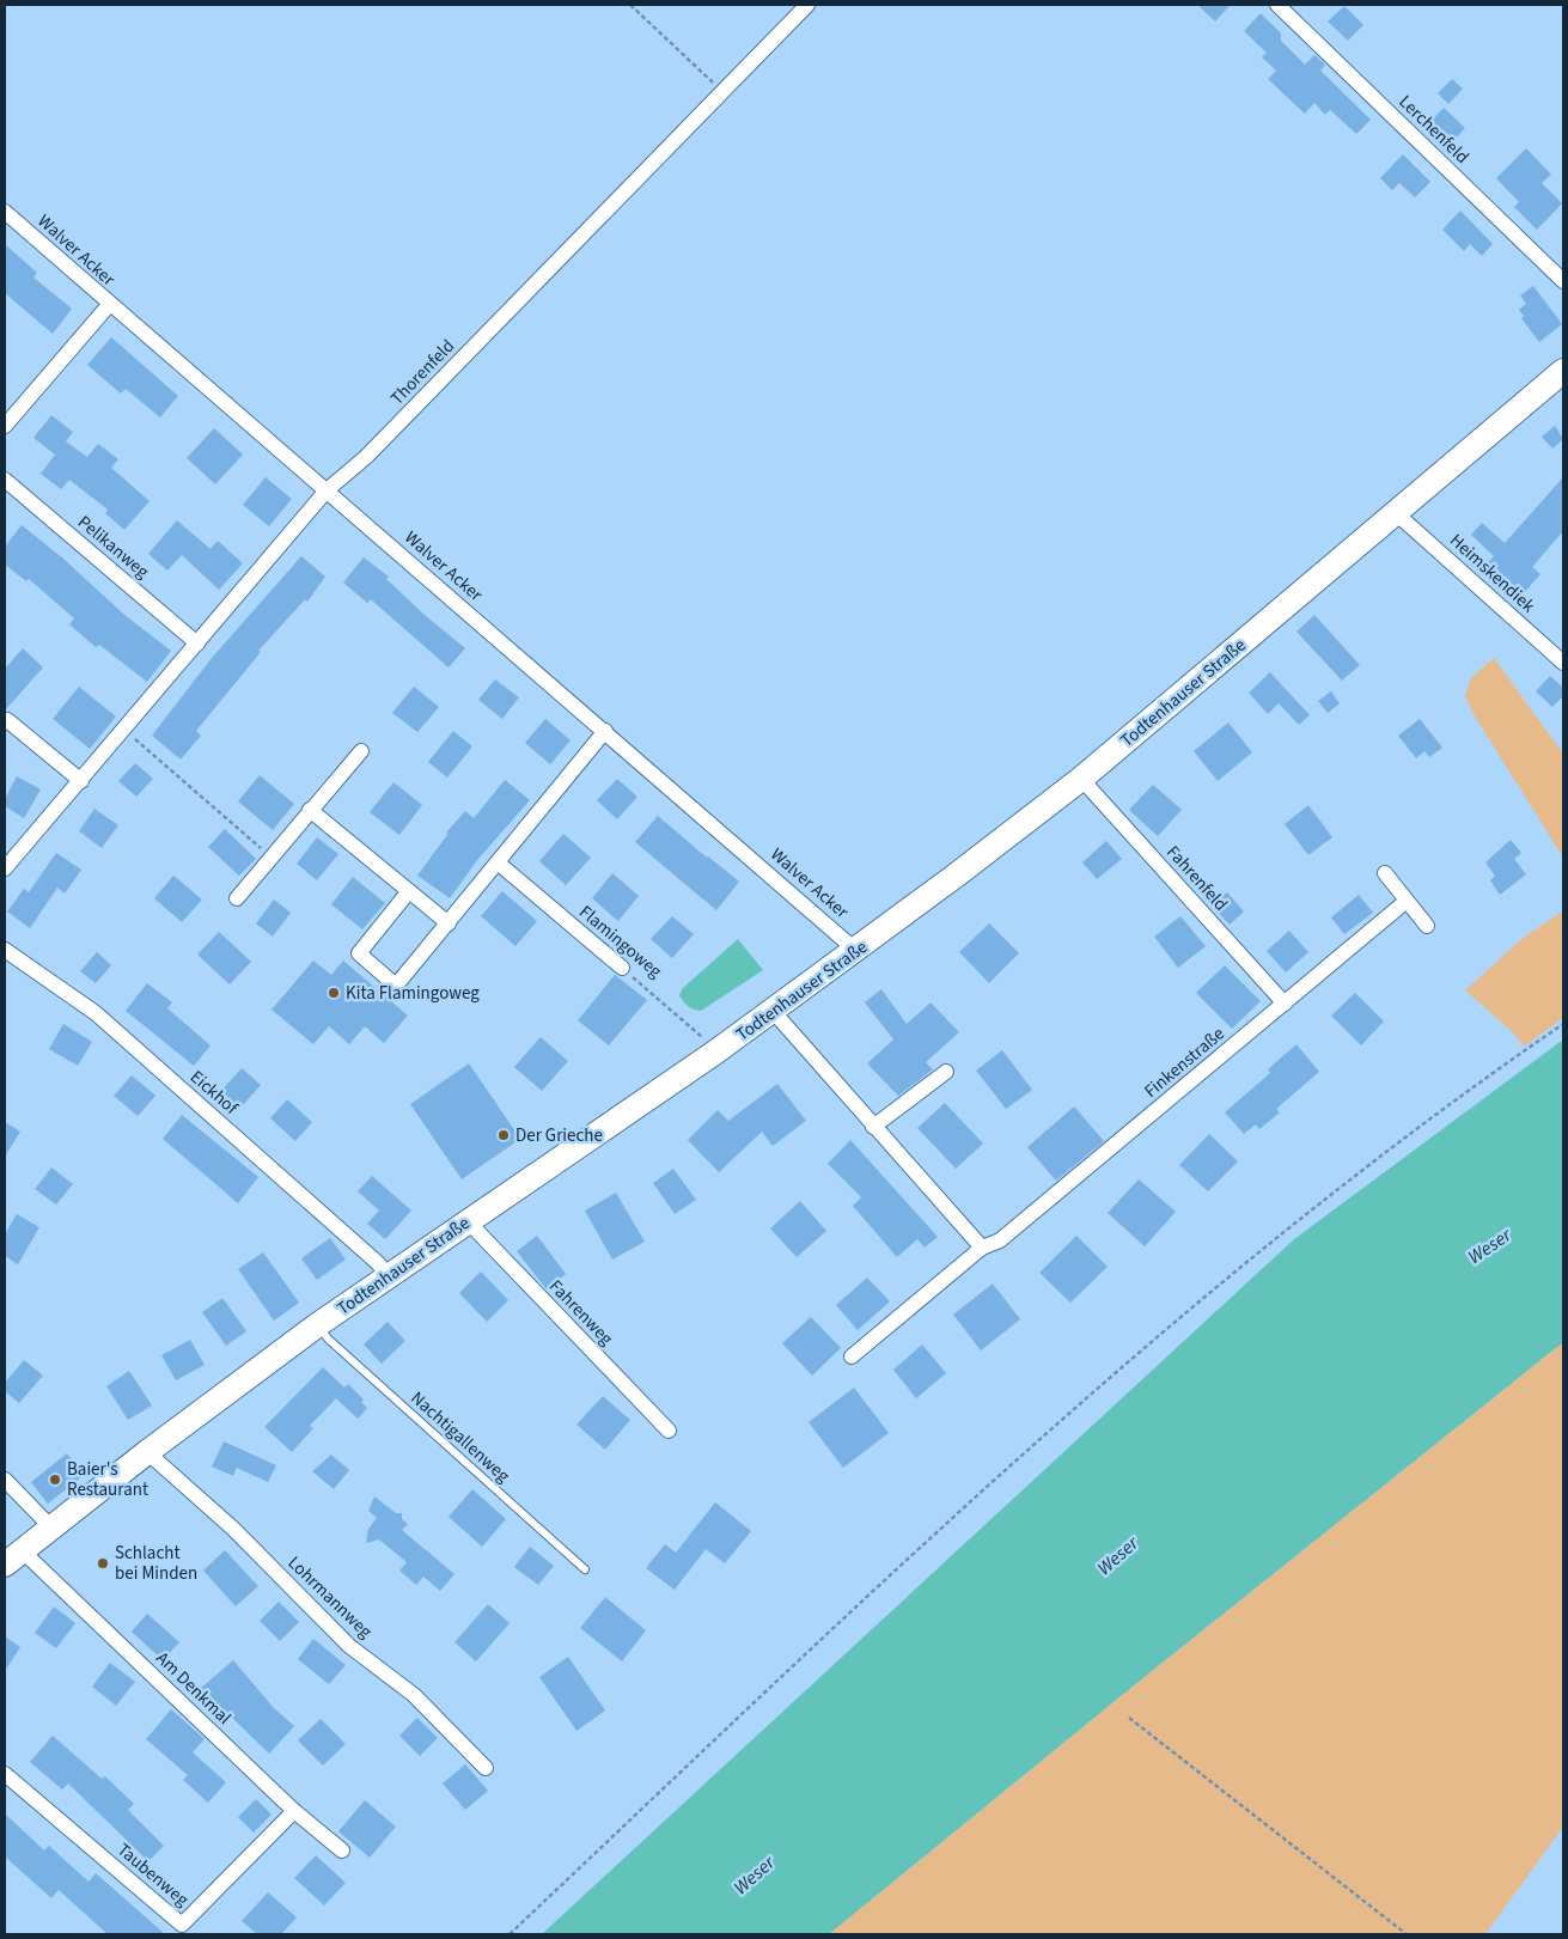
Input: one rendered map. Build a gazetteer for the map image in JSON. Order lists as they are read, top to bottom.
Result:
{
  "streets": {
    "main road": ["Todtenhauser Straße"],
    "street": [
      "Lerchenfeld",
      "Walver Acker",
      "Thorenfeld",
      "Pelikanweg",
      "Heimskendiek",
      "Fahrenfeld",
      "Flamingoweg",
      "Finkenstraße",
      "Eickhof",
      "Fahrenweg",
      "Lohrmannweg",
      "Am Denkmal",
      "Taubenweg"
    ],
    "lane": ["Nachtigallenweg"]
  },
  "crossings": [
    ["Walver Acker", "Thorenfeld"],
    ["Walver Acker", "Todtenhauser Straße"],
    ["Thorenfeld", "Pelikanweg"],
    ["Heimskendiek", "Todtenhauser Straße"],
    ["Todtenhauser Straße", "Fahrenfeld"],
    ["Todtenhauser Straße", "Flamingoweg"],
    ["Todtenhauser Straße", "Eickhof"],
    ["Todtenhauser Straße", "Fahrenweg"],
    ["Todtenhauser Straße", "Nachtigallenweg"],
    ["Todtenhauser Straße", "Lohrmannweg"],
    ["Todtenhauser Straße", "Am Denkmal"],
    ["Fahrenfeld", "Finkenstraße"],
    ["Am Denkmal", "Taubenweg"]
  ],
  "water": ["Weser"],
  "places": [
    "Kita Flamingoweg",
    "Der Grieche",
    "Baier's Restaurant",
    "Schlacht bei Minden"
  ]
}
